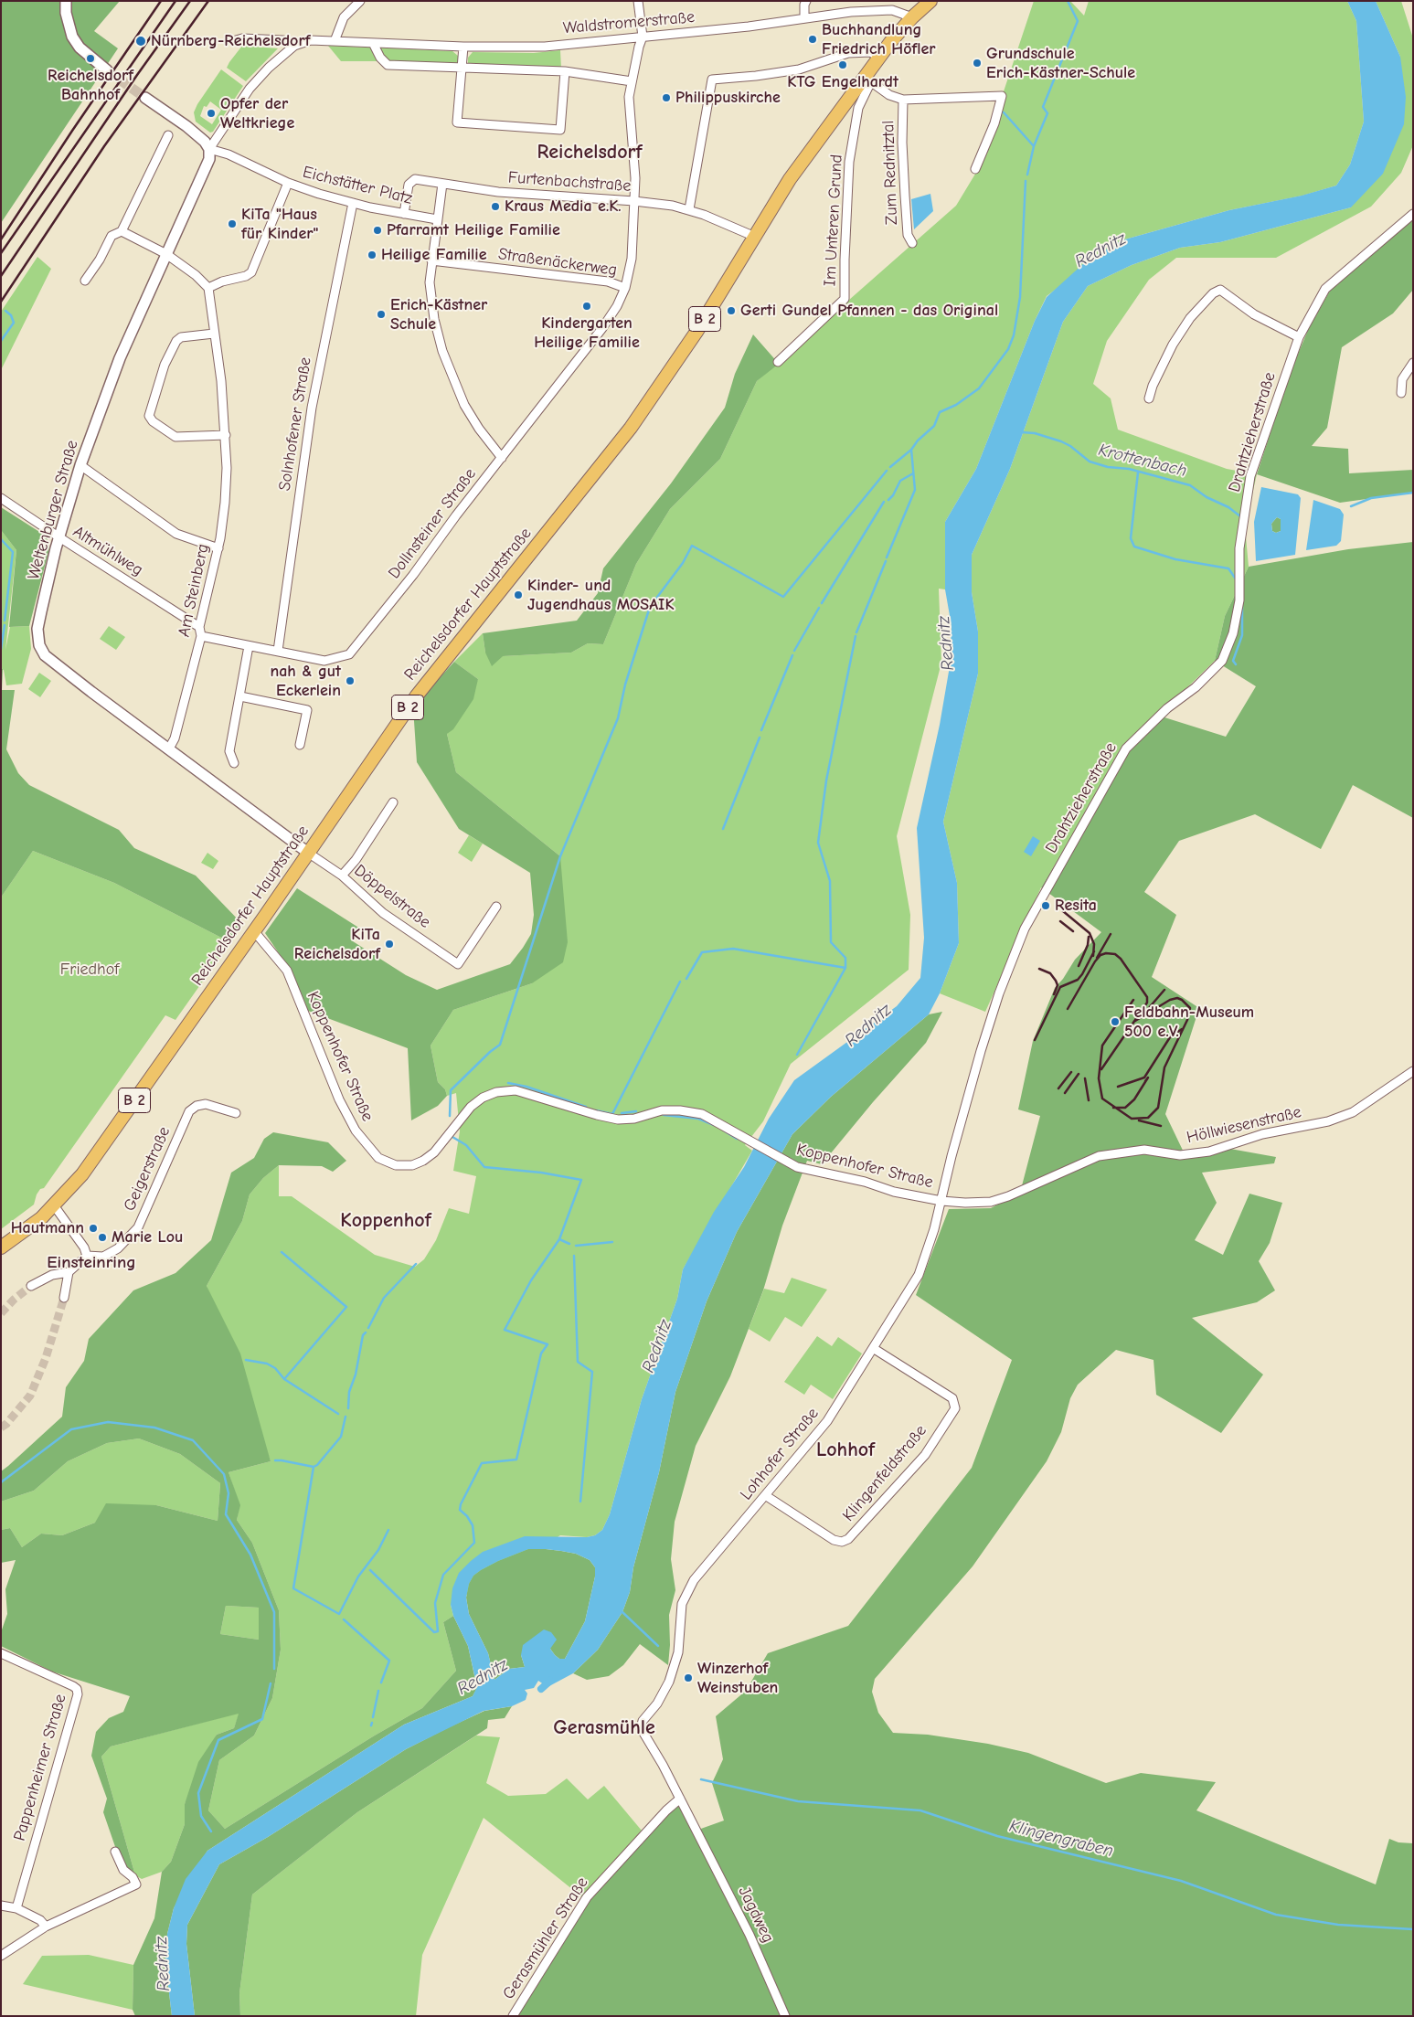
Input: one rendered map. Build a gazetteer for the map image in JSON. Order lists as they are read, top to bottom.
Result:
{
  "streets": {
    "main road": ["B 2", "Reichelsdorfer Hauptstraße"],
    "street": [
      "Waldstromerstraße",
      "Zum Rednitztal",
      "Furtenbachstraße",
      "Eichstätter Platz",
      "Im Unteren Grund",
      "Straßenäckerweg",
      "Solnhofener Straße",
      "Drahtzieherstraße",
      "Weltenburger Straße",
      "Dollnsteiner Straße",
      "Altmühlweg",
      "Am Steinberg",
      "Döppelstraße",
      "Koppenhofer Straße",
      "Höllwiesenstraße",
      "Geigerstraße",
      "Lohhofer Straße",
      "Klingenfeldstraße",
      "Pappenheimer Straße",
      "Jagdweg",
      "Gerasmühler Straße"
    ]
  },
  "crossings": [
    ["Waldstromerstraße", "Eichstätter Platz"],
    ["Waldstromerstraße", "Weltenburger Straße"],
    ["Waldstromerstraße", "Dollnsteiner Straße"],
    ["Waldstromerstraße", "Reichelsdorfer Hauptstraße"],
    ["Furtenbachstraße", "Eichstätter Platz"],
    ["Furtenbachstraße", "Dollnsteiner Straße"],
    ["Furtenbachstraße", "Reichelsdorfer Hauptstraße"],
    ["Eichstätter Platz", "Solnhofener Straße"],
    ["Eichstätter Platz", "Weltenburger Straße"],
    ["Im Unteren Grund", "Reichelsdorfer Hauptstraße"],
    ["Straßenäckerweg", "Dollnsteiner Straße"],
    ["Solnhofener Straße", "Dollnsteiner Straße"],
    ["Drahtzieherstraße", "Koppenhofer Straße"],
    ["Drahtzieherstraße", "Höllwiesenstraße"],
    ["Drahtzieherstraße", "Lohhofer Straße"],
    ["Weltenburger Straße", "Altmühlweg"],
    ["Weltenburger Straße", "Am Steinberg"],
    ["Weltenburger Straße", "Reichelsdorfer Hauptstraße"],
    ["Weltenburger Straße", "Döppelstraße"],
    ["Dollnsteiner Straße", "Am Steinberg"],
    ["Altmühlweg", "Am Steinberg"],
    ["Reichelsdorfer Hauptstraße", "Döppelstraße"],
    ["Reichelsdorfer Hauptstraße", "Koppenhofer Straße"],
    ["Koppenhofer Straße", "Höllwiesenstraße"],
    ["Koppenhofer Straße", "Lohhofer Straße"],
    ["Höllwiesenstraße", "Lohhofer Straße"],
    ["Lohhofer Straße", "Klingenfeldstraße"],
    ["Lohhofer Straße", "Jagdweg"],
    ["Jagdweg", "Gerasmühler Straße"]
  ],
  "districts": [
    "Reichelsdorf",
    "Koppenhof",
    "Einsteinring",
    "Lohhof",
    "Gerasmühle"
  ],
  "water": ["Rednitz", "Krottenbach", "Klingengraben"],
  "parks": ["Friedhof"],
  "places": [
    "Buchhandlung Friedrich Höfler",
    "Nürnberg-Reichelsdorf",
    "Reichelsdorf Bahnhof",
    "Grundschule Erich-Kästner-Schule",
    "KTG Engelhardt",
    "Philippuskirche",
    "Opfer der Weltkriege",
    "Kraus Media e.K.",
    "KiTa \"Haus für Kinder\"",
    "Pfarramt Heilige Familie",
    "Heilige Familie",
    "Kindergarten Heilige Familie",
    "Gerti Gundel Pfannen - das Original",
    "Erich-Kästner Schule",
    "Kinder- und Jugendhaus MOSAIK",
    "nah & gut Eckerlein",
    "Resita",
    "KiTa Reichelsdorf",
    "Feldbahn-Museum 500 e.V.",
    "Hautmann",
    "Marie Lou",
    "Winzerhof Weinstuben"
  ]
}
